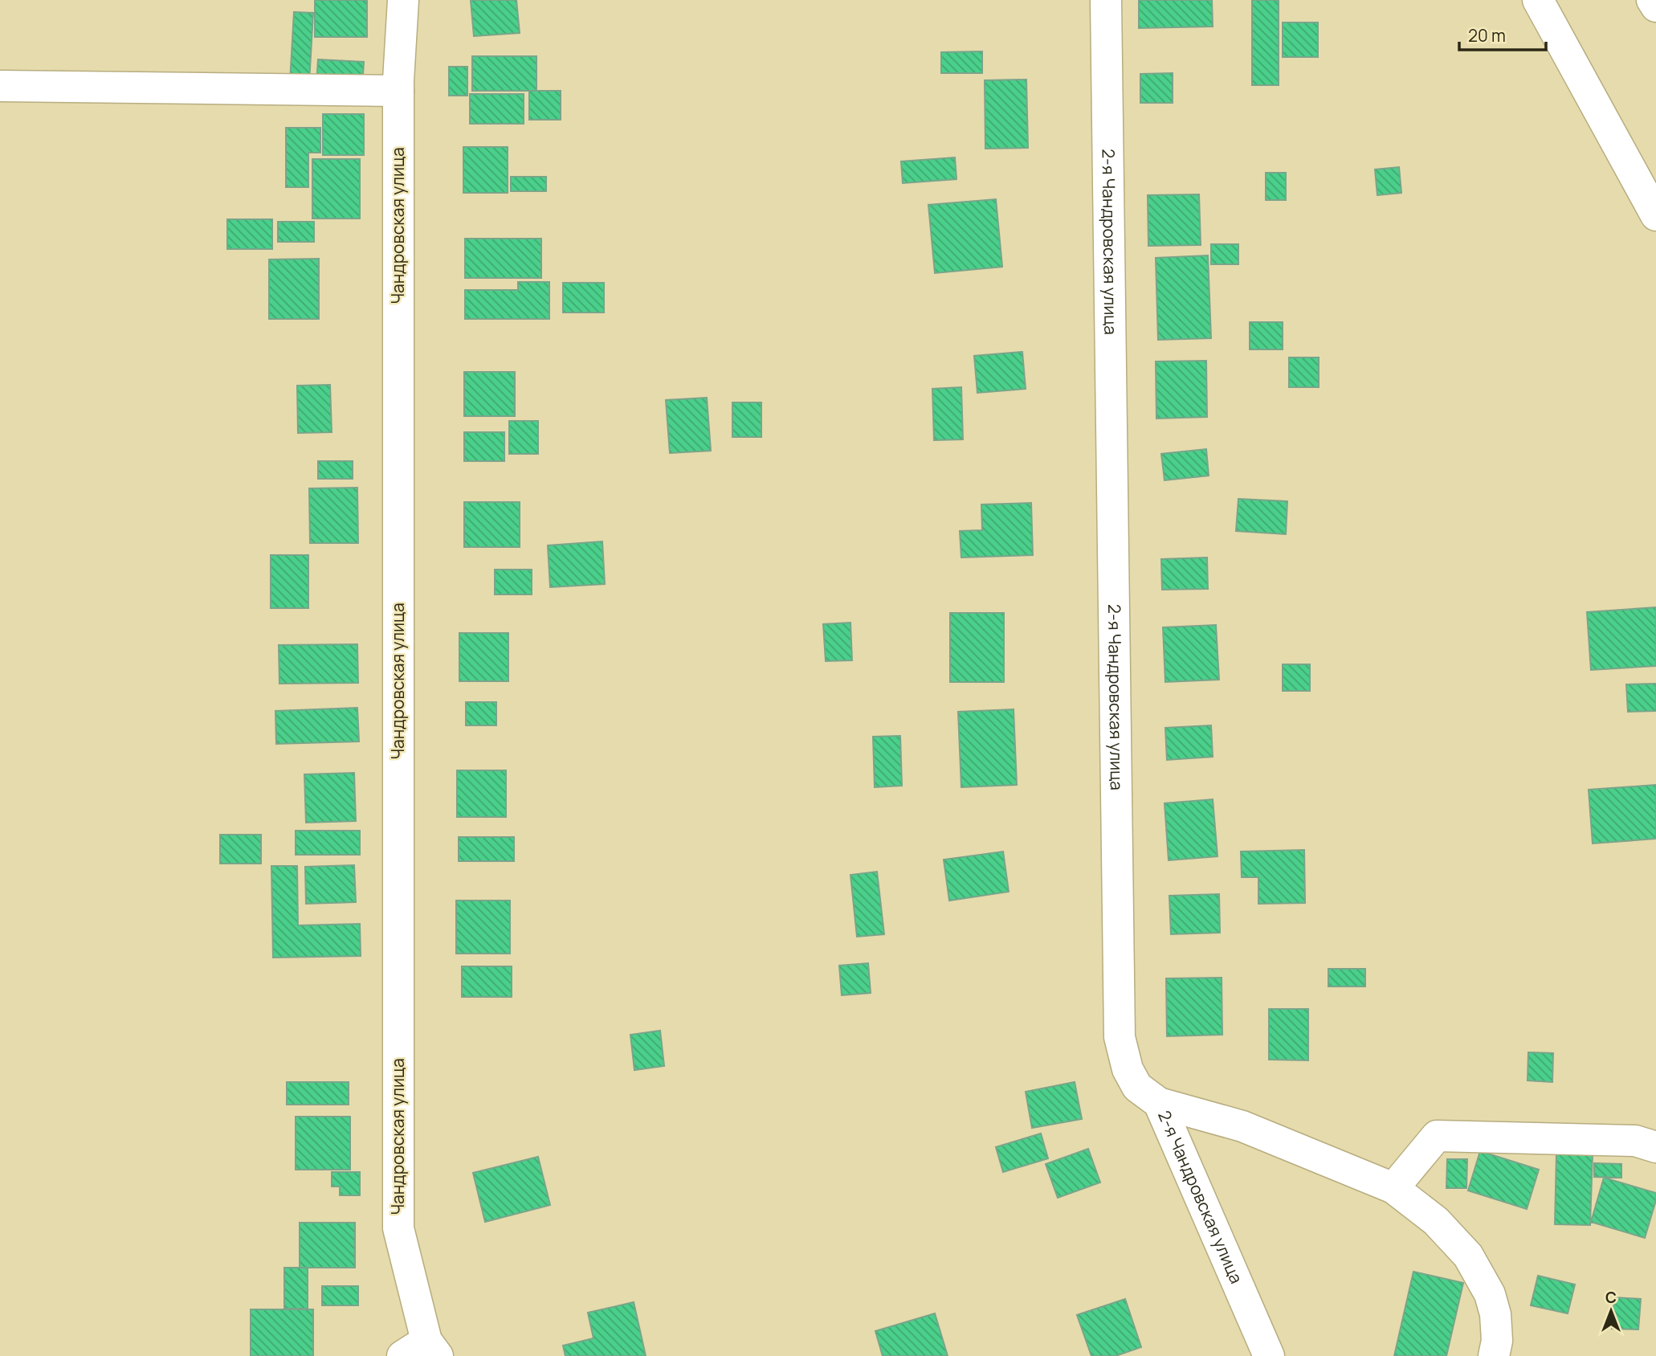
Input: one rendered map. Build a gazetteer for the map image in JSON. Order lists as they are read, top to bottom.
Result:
{
  "streets": {
    "street": ["Чандровская улица", "2-я Чандровская улица"]
  },
  "scale_bar": "20 m",
  "north": "top"
}
